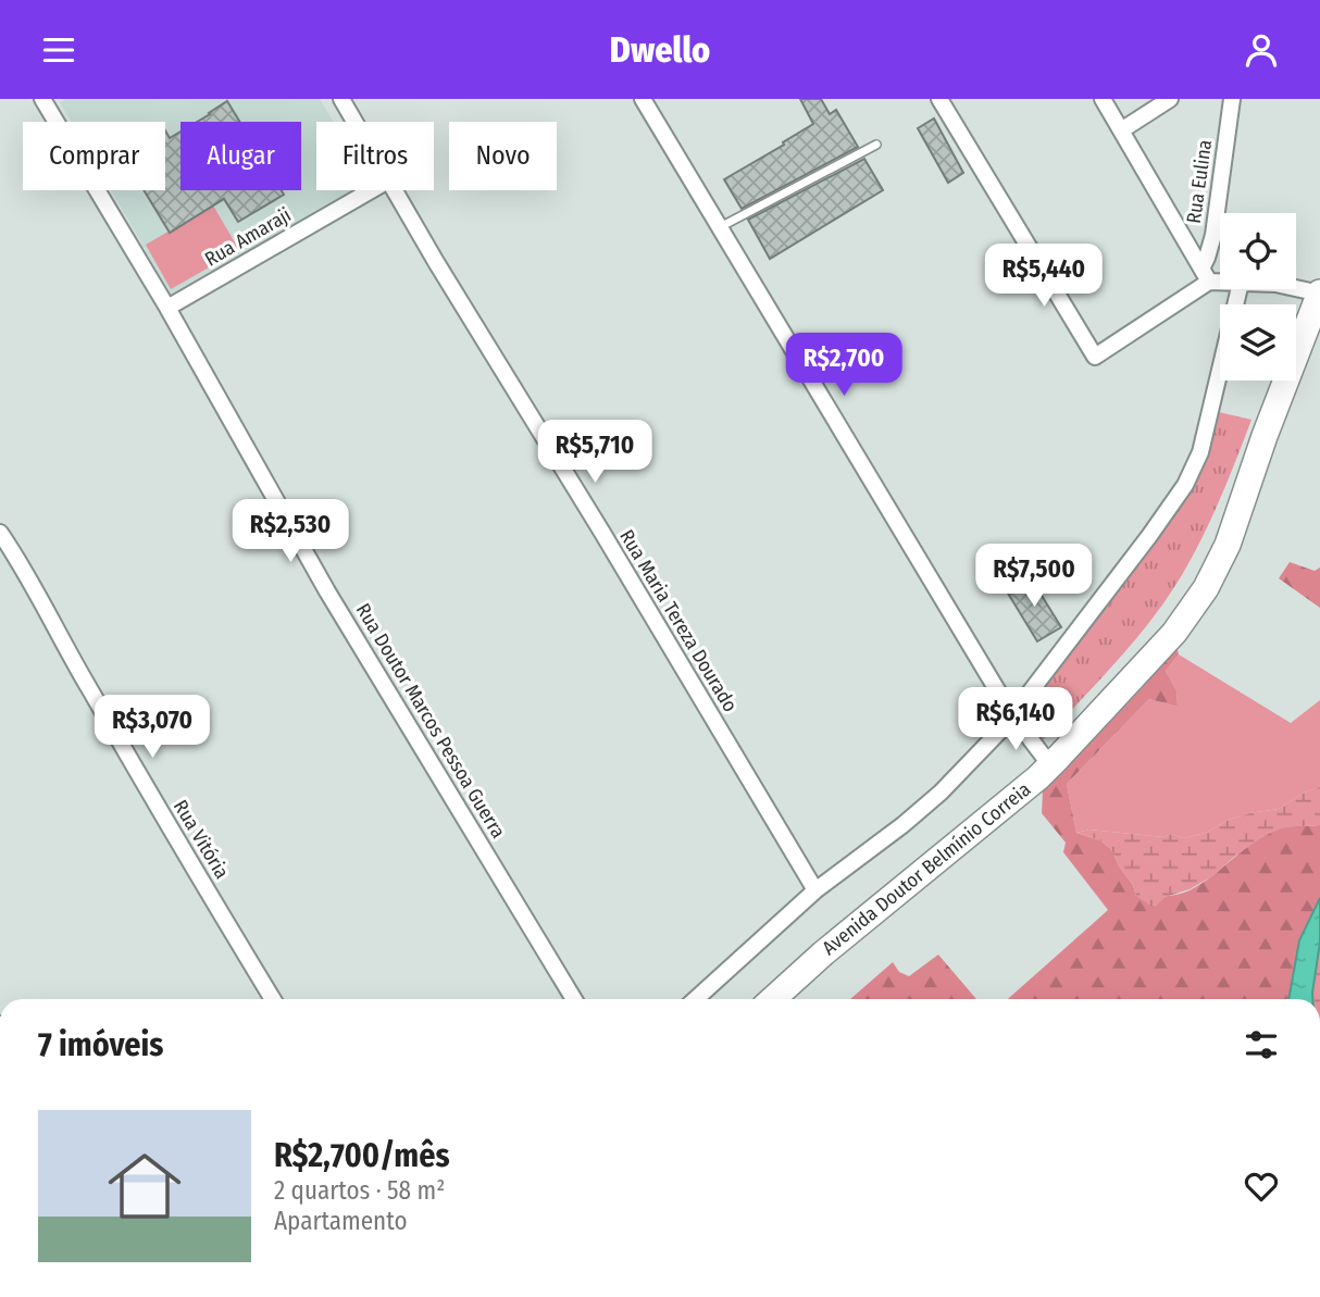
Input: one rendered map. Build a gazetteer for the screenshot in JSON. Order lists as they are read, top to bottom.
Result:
{
  "streets": {
    "main road": ["Avenida Doutor Belmínio Correia"],
    "street": [
      "Rua Eulina",
      "Rua Amaraji",
      "Rua Maria Tereza Dourado",
      "Rua Doutor Marcos Pessoa Guerra",
      "Rua Vitória"
    ]
  },
  "crossings": [
    ["Rua Amaraji", "Rua Doutor Marcos Pessoa Guerra"]
  ],
  "page": {
    "header": "Dwello",
    "chip": [
      "Comprar",
      "Alugar",
      "Filtros",
      "Novo"
    ],
    "price": [
      "R$5,440",
      "R$2,700",
      "R$5,710",
      "R$2,530",
      "R$7,500",
      "R$6,140",
      "R$3,070"
    ],
    "heading": "7 imóveis",
    "list": [
      {
        "name": "R$2,700/mês",
        "note": "2 quartos · 58 m² · Apartamento"
      }
    ]
  }
}
